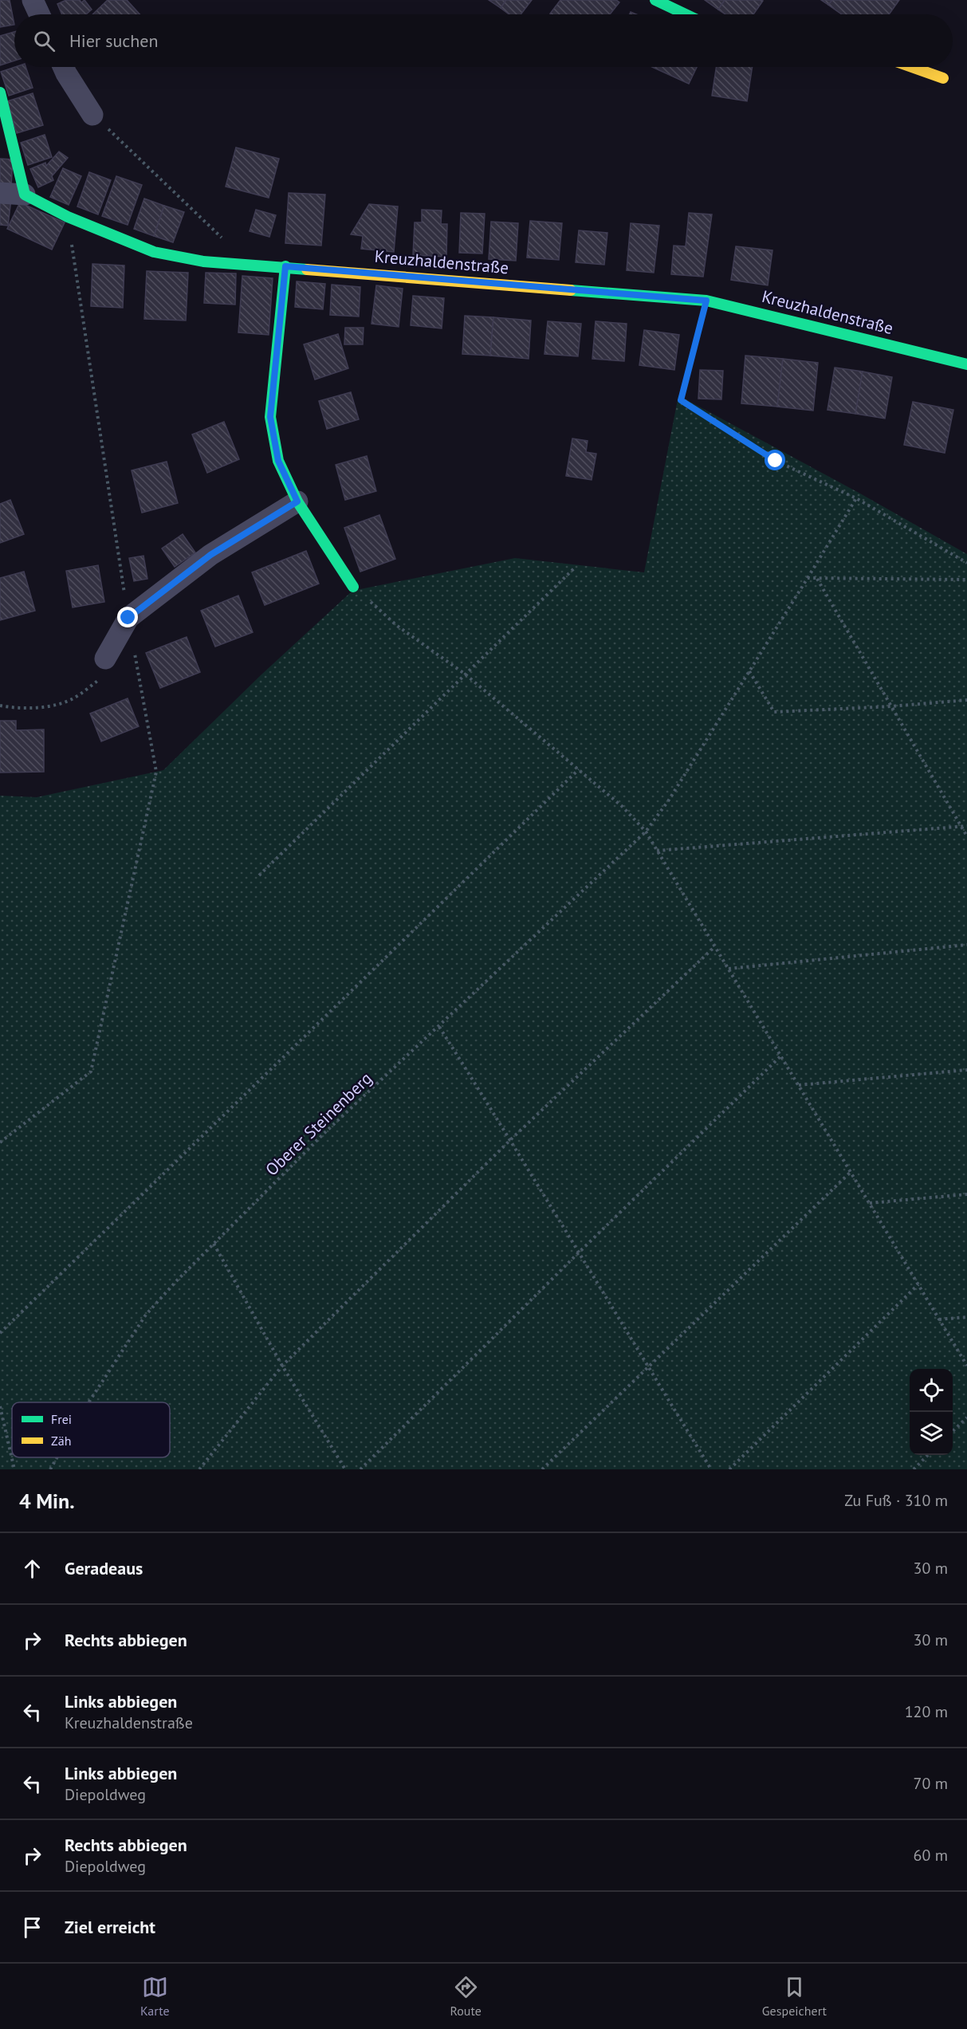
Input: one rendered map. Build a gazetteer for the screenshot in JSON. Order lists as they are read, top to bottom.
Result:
{
  "streets": {
    "street": ["Kreuzhaldenstraße"],
    "path": ["Oberer Steinenberg"]
  },
  "legend": ["Frei", "Zäh"],
  "page": {
    "search": "Hier suchen",
    "heading": ["4 Min.", "Zu Fuß · 310 m"],
    "list": [
      ["Geradeaus", "30 m"],
      ["Rechts abbiegen", "30 m"],
      ["Links abbiegen", "Kreuzhaldenstraße", "120 m"],
      ["Links abbiegen", "Diepoldweg", "70 m"],
      ["Rechts abbiegen", "Diepoldweg", "60 m"],
      "Ziel erreicht"
    ],
    "nav": ["Karte", "Route", "Gespeichert"]
  }
}
